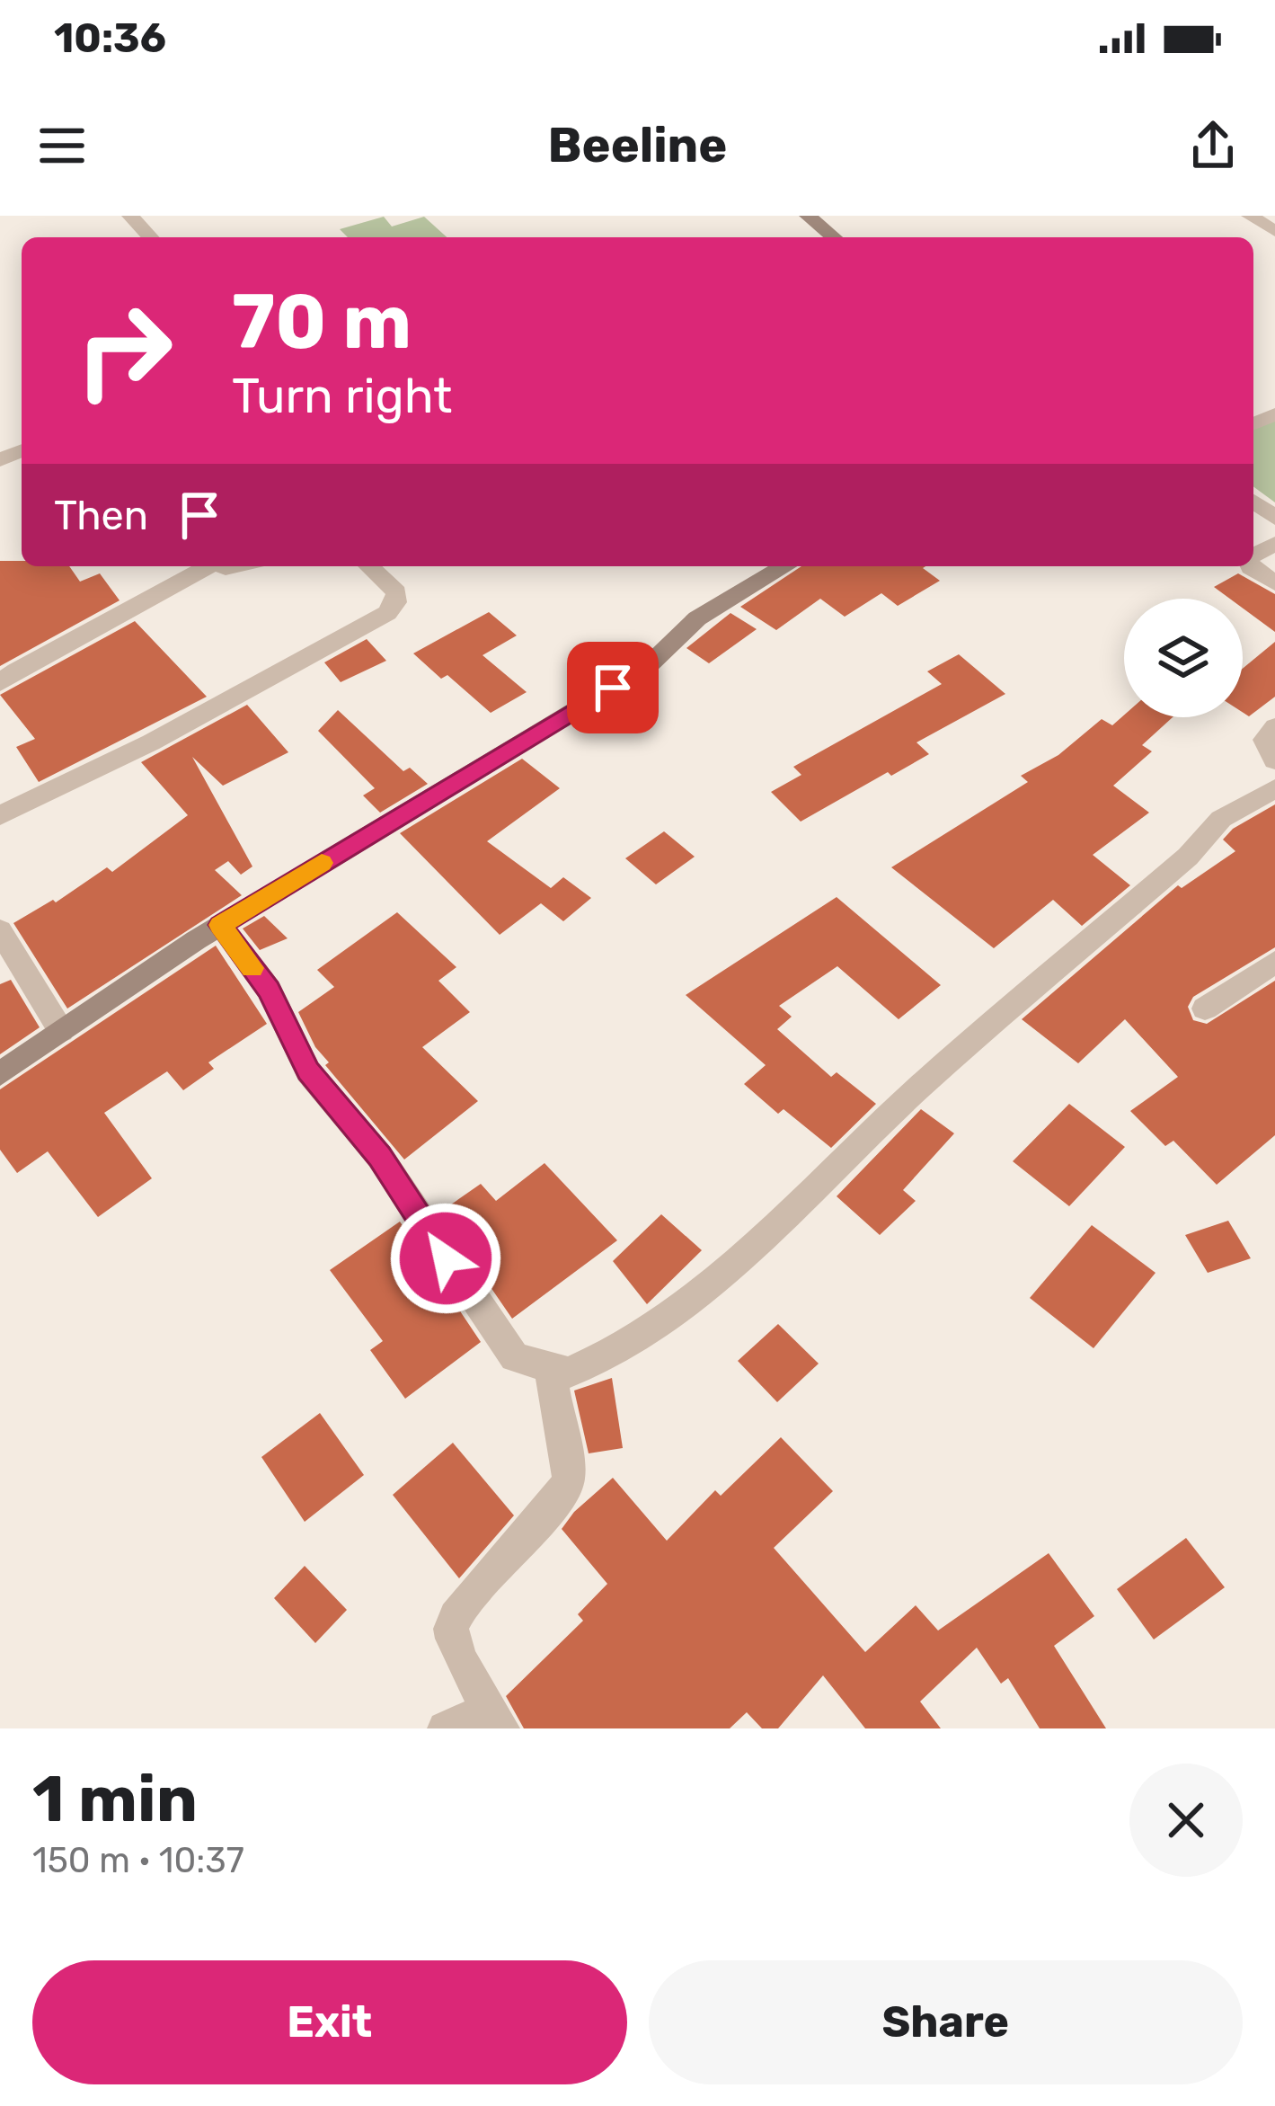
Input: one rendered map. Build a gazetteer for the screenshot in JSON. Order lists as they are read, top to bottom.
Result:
{
  "page": {
    "status": "10:36",
    "header": "Beeline",
    "turn": ["70 m", "Turn right"],
    "then": "Then",
    "heading": ["1 min", "150 m · 10:37"],
    "buttons": ["Exit", "Share"]
  }
}
